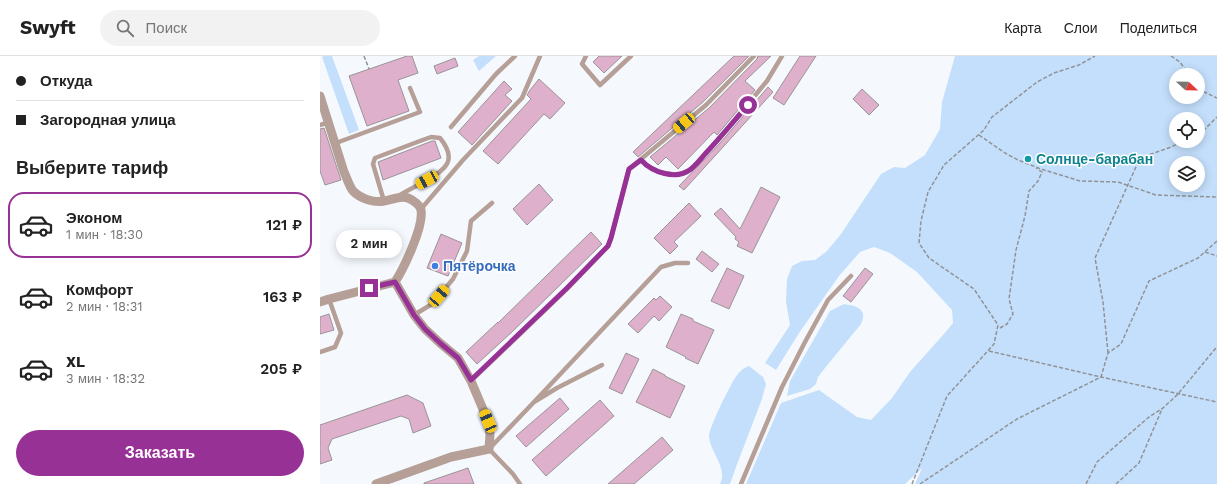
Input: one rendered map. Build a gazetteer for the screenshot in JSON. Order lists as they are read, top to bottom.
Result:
{
  "places": ["Солнце-барабан", "Пятёрочка"],
  "north": "right",
  "page": {
    "header": "Swyft",
    "search": "Поиск",
    "nav": ["Карта", "Слои", "Поделиться"],
    "banner": ["Откуда", "Загородная улица"],
    "heading": "Выберите тариф",
    "list": [
      {
        "name": "Эконом",
        "note": "1 мин · 18:30",
        "value": "121 ₽"
      },
      {
        "name": "Комфорт",
        "note": "2 мин · 18:31",
        "value": "163 ₽"
      },
      {
        "name": "XL",
        "note": "3 мин · 18:32",
        "value": "205 ₽"
      }
    ],
    "bubble": "2 мин",
    "buttons": "Заказать"
  }
}
